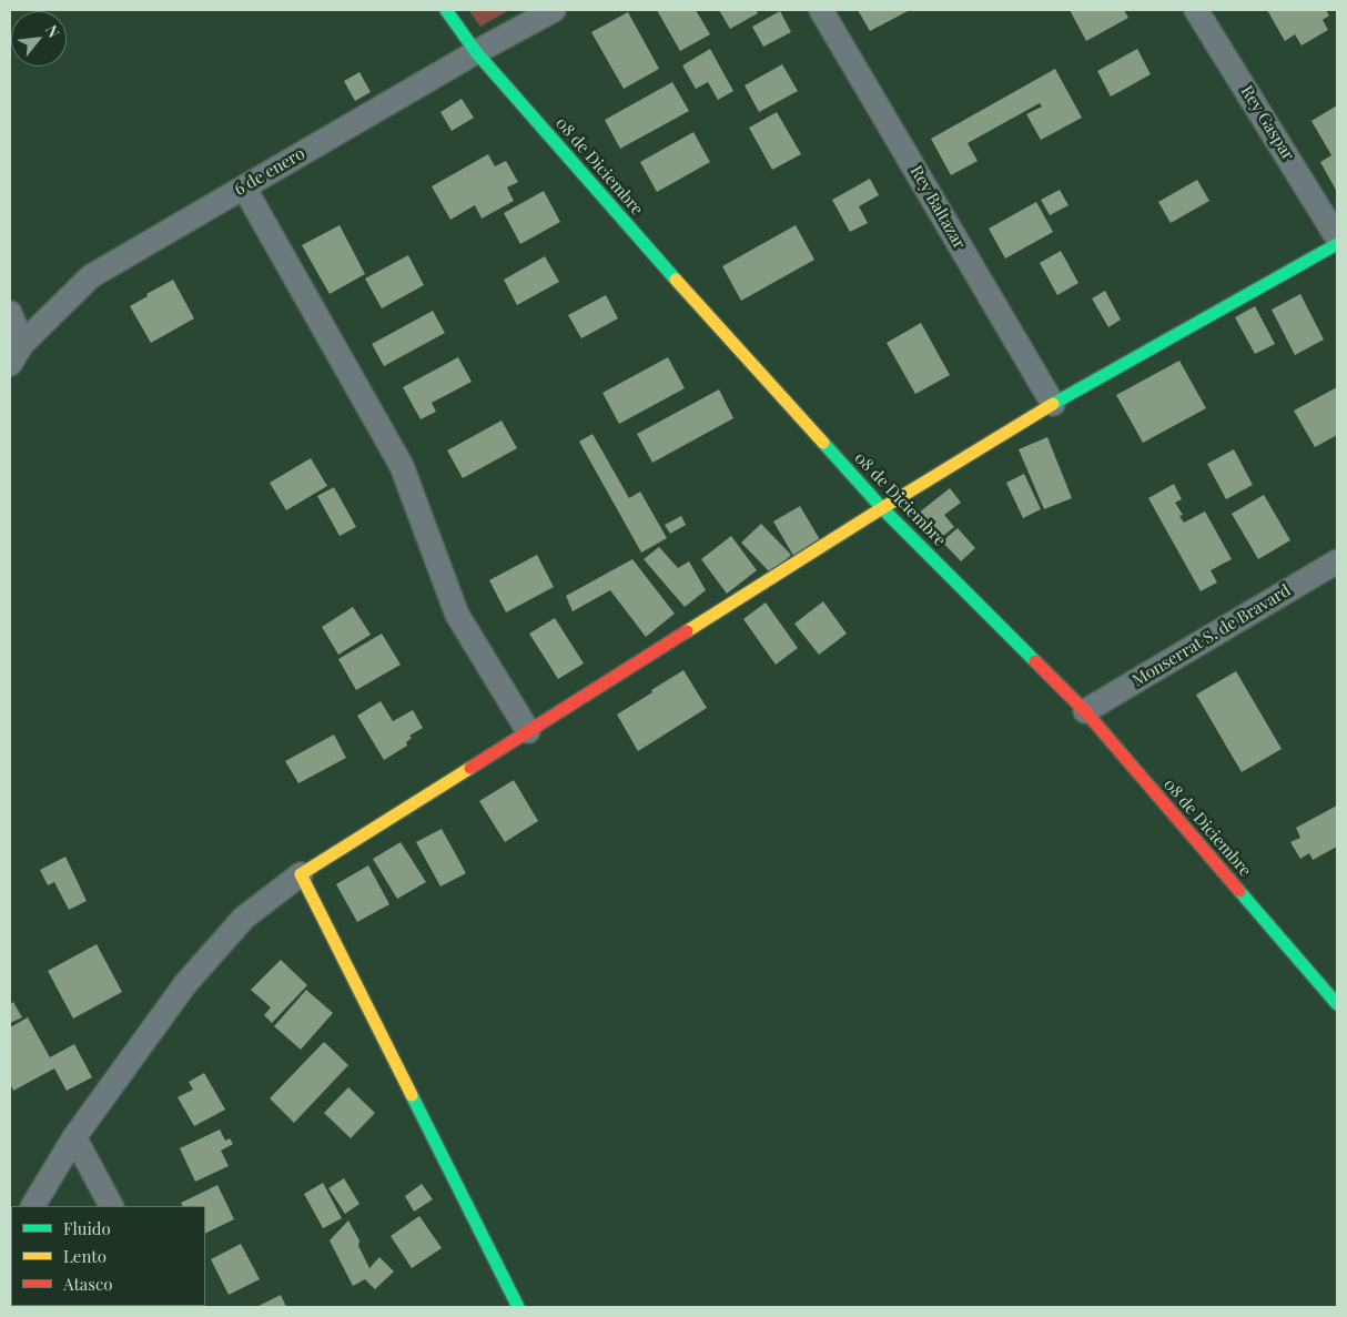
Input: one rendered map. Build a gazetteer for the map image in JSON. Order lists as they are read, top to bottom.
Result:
{
  "streets": {
    "street": [
      "Rey Gaspar",
      "08 de Diciembre",
      "6 de enero",
      "Rey Baltazar",
      "Monserrat S. de Bravard"
    ]
  },
  "crossings": [
    ["08 de Diciembre", "6 de enero"],
    ["08 de Diciembre", "Monserrat S. de Bravard"]
  ],
  "legend": ["Fluido", "Lento", "Atasco"],
  "north": "top right"
}
